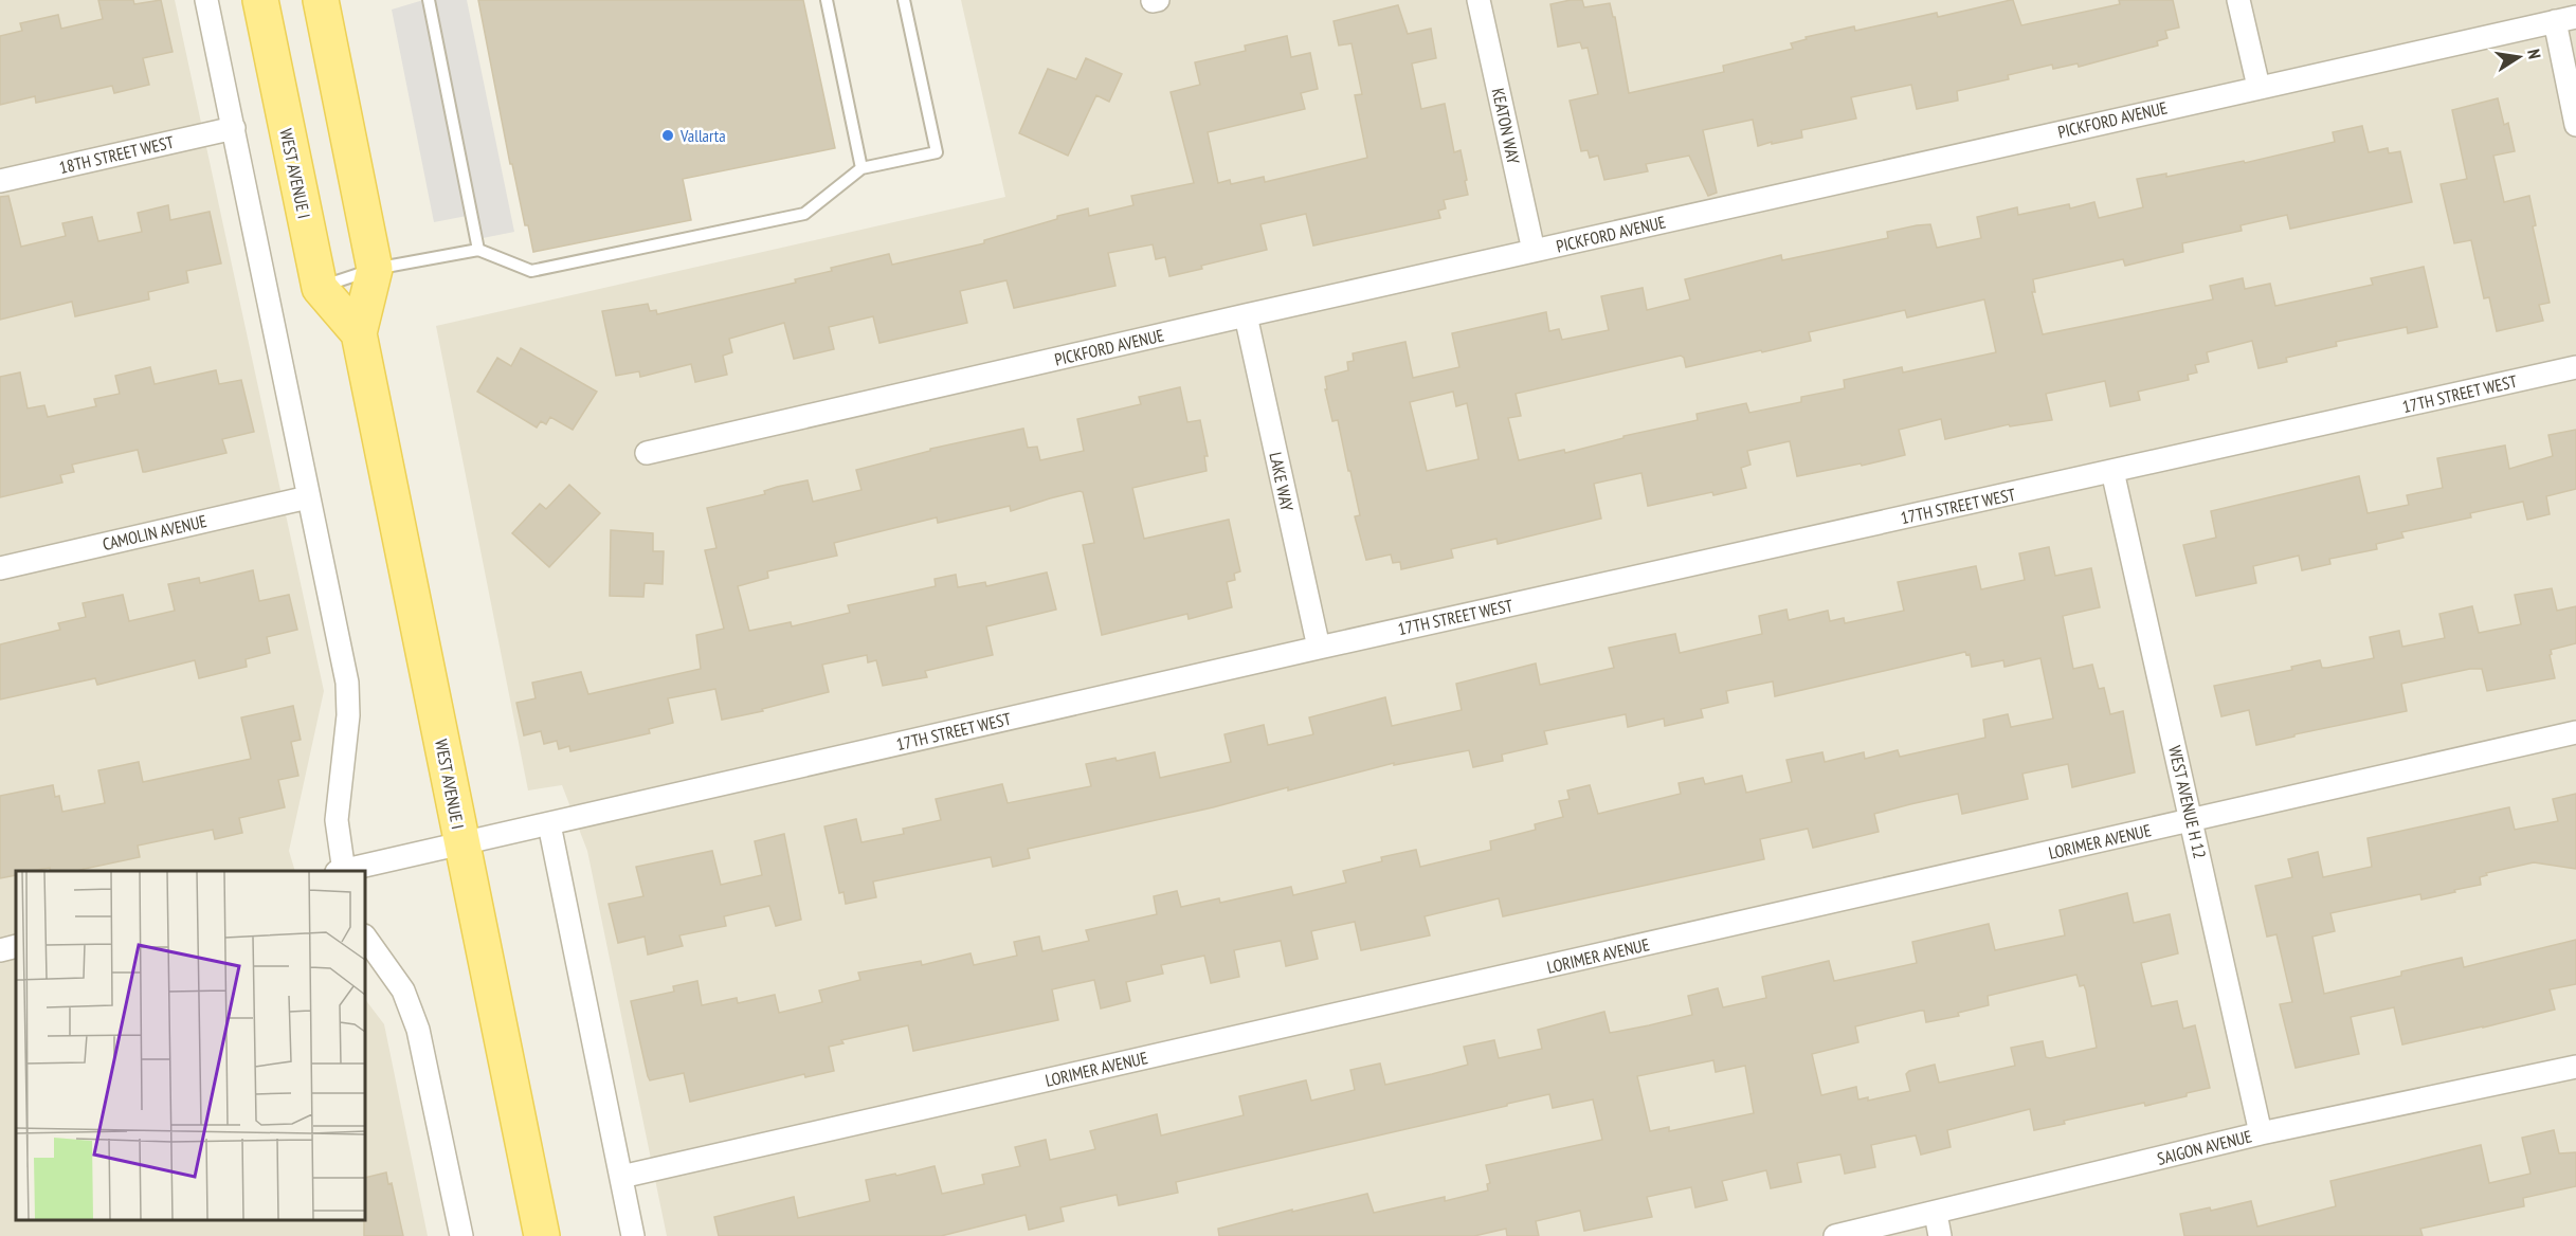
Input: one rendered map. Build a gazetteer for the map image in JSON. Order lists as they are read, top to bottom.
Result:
{
  "streets": {
    "main road": ["WEST AVENUE I"],
    "street": [
      "PICKFORD AVENUE",
      "KEATON WAY",
      "18TH STREET WEST",
      "17TH STREET WEST",
      "LAKE WAY",
      "CAMOLIN AVENUE",
      "WEST AVENUE H 12",
      "LORIMER AVENUE",
      "SAIGON AVENUE"
    ]
  },
  "crossings": [
    ["PICKFORD AVENUE", "KEATON WAY"],
    ["PICKFORD AVENUE", "LAKE WAY"],
    ["WEST AVENUE I", "17TH STREET WEST"],
    ["17TH STREET WEST", "LAKE WAY"],
    ["17TH STREET WEST", "WEST AVENUE H 12"],
    ["WEST AVENUE H 12", "LORIMER AVENUE"],
    ["WEST AVENUE H 12", "SAIGON AVENUE"]
  ],
  "places": ["Vallarta"],
  "north": "right"
}
